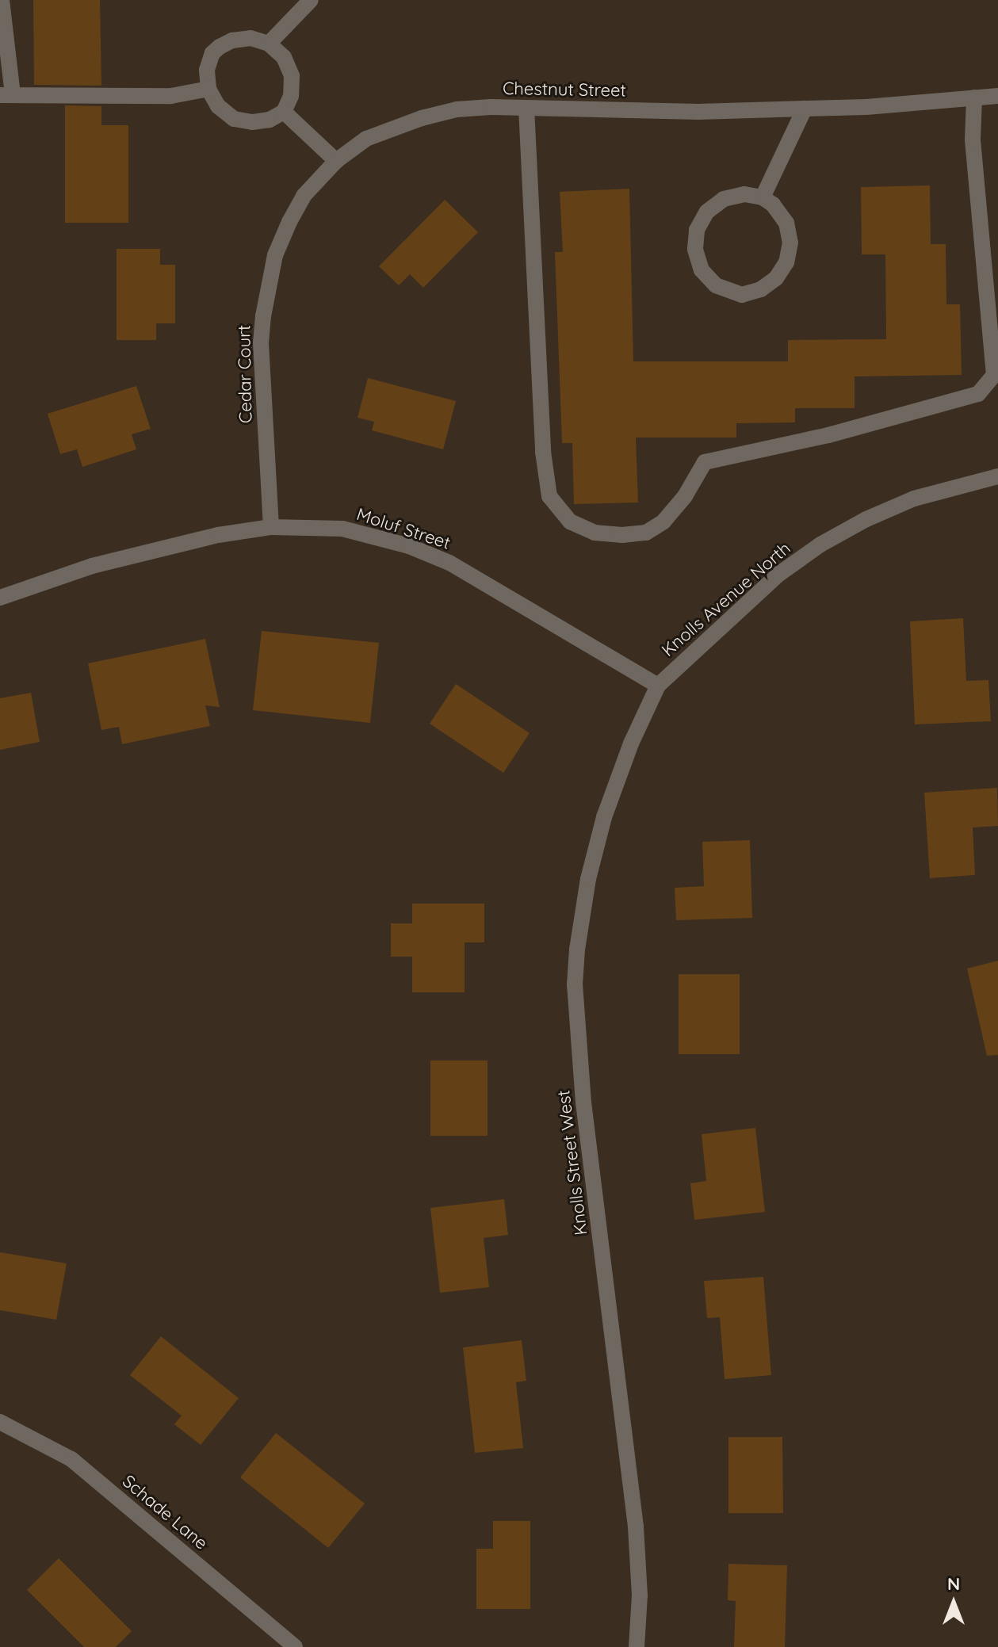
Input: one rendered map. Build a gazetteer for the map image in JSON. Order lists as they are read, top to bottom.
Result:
{
  "streets": {
    "street": [
      "Chestnut Street",
      "Cedar Court",
      "Moluf Street",
      "Knolls Avenue North",
      "Knolls Street West",
      "Schade Lane"
    ]
  },
  "crossings": [
    ["Chestnut Street", "Cedar Court"],
    ["Cedar Court", "Moluf Street"],
    ["Moluf Street", "Knolls Avenue North"],
    ["Moluf Street", "Knolls Street West"],
    ["Knolls Avenue North", "Knolls Street West"]
  ],
  "north": "top"
}
